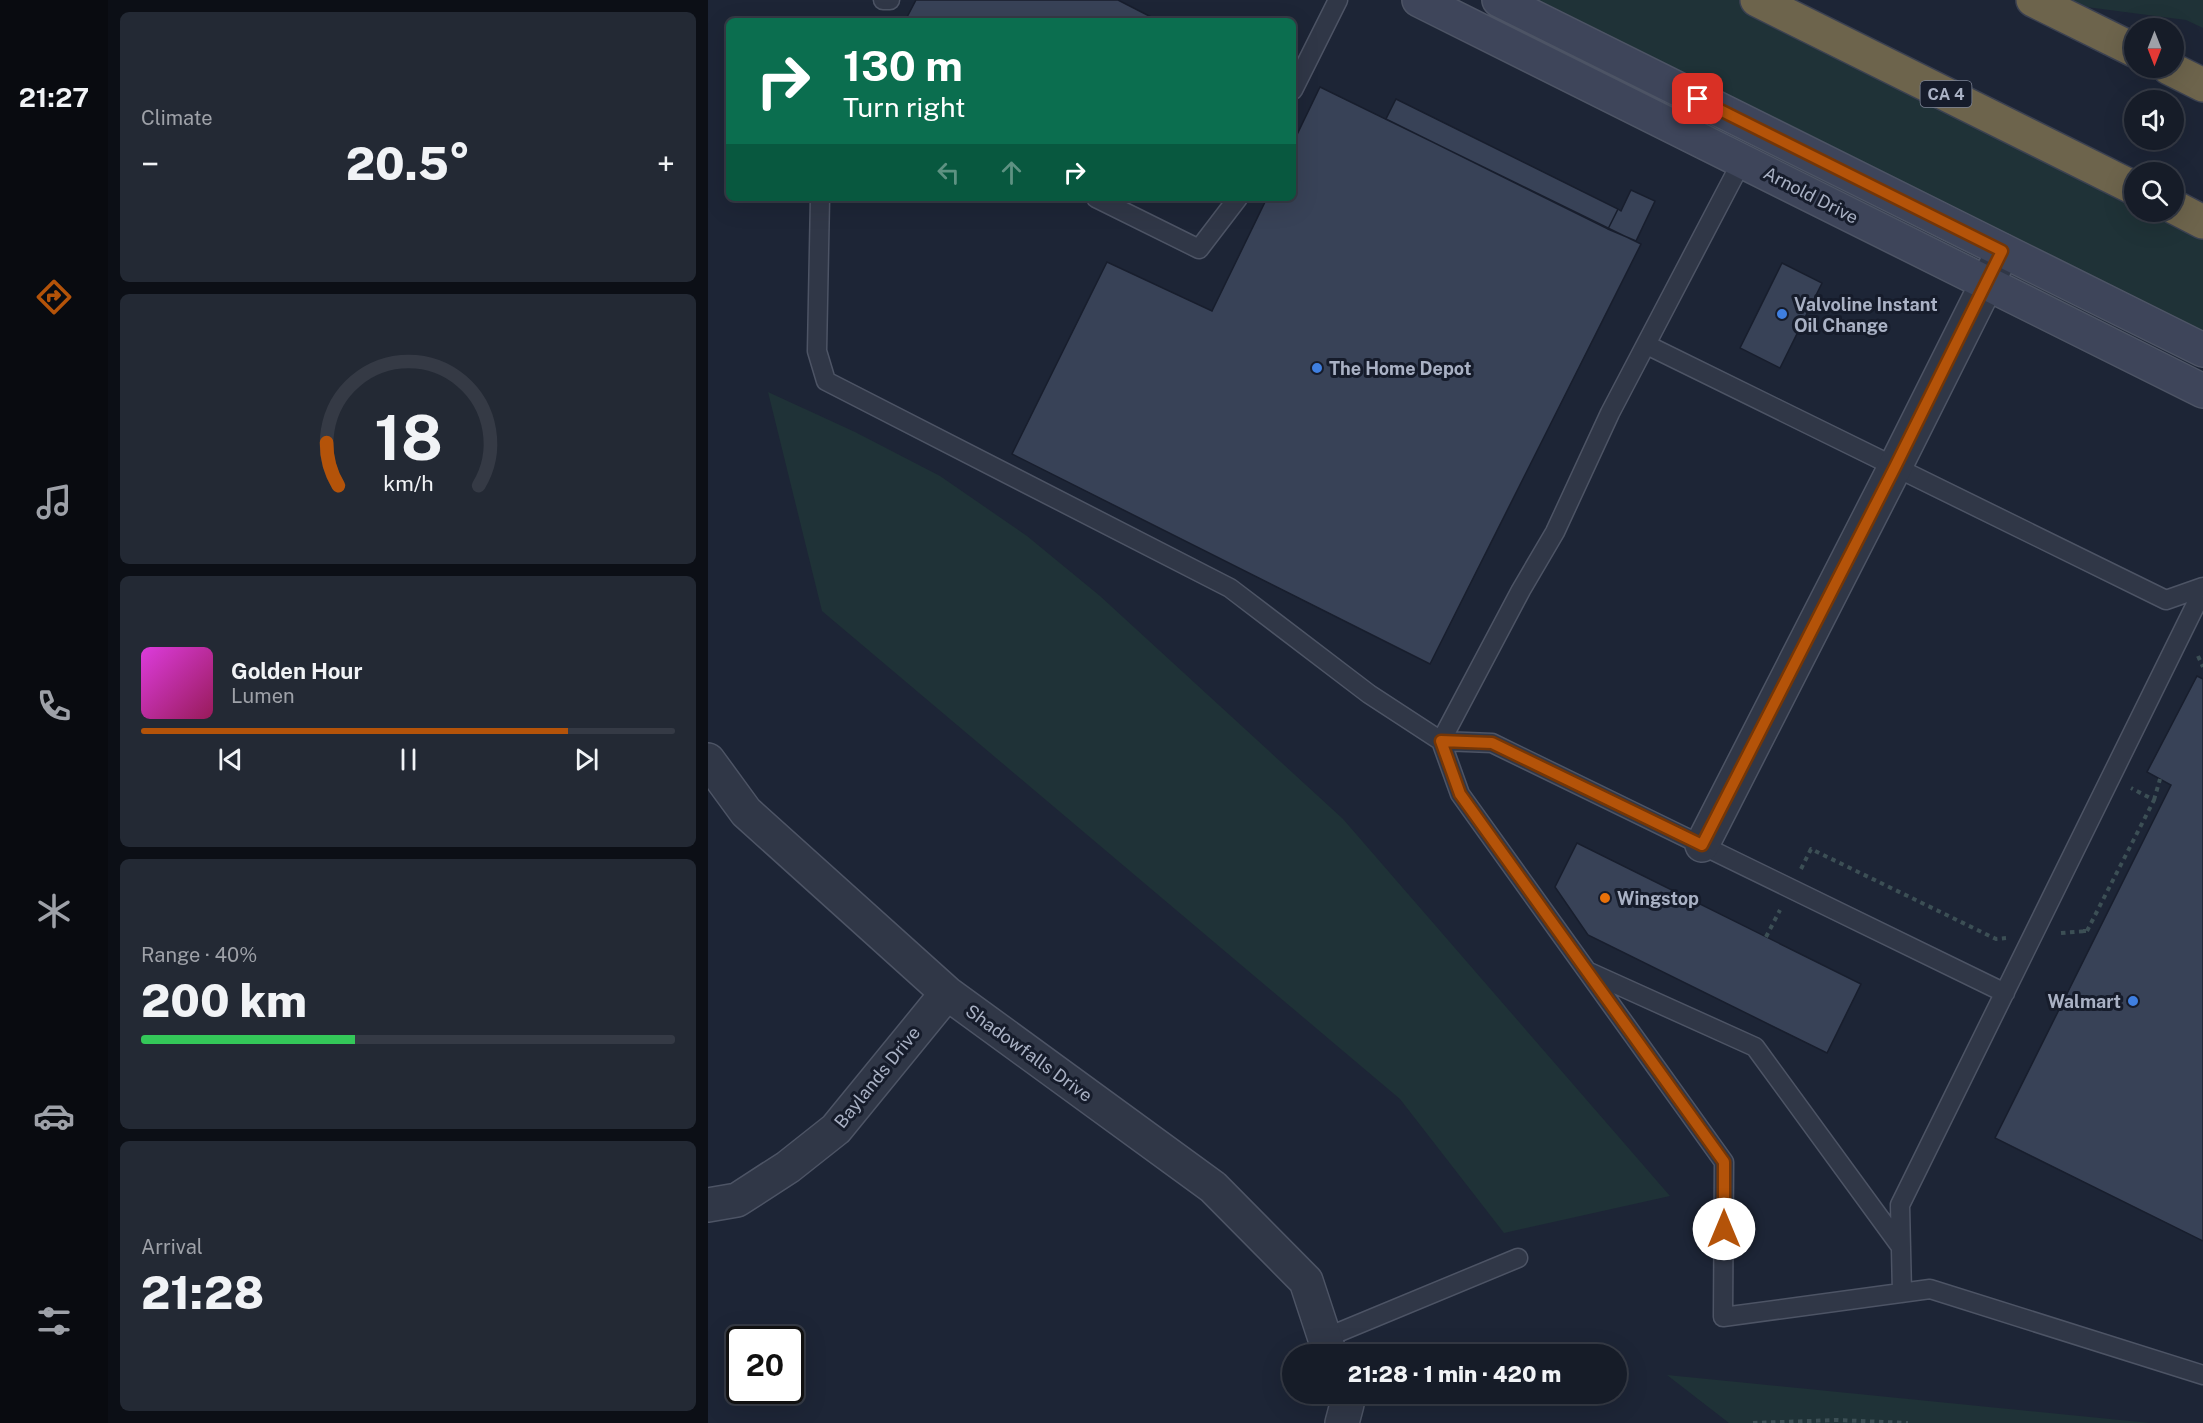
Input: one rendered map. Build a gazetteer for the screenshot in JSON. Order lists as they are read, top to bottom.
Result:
{
  "streets": {
    "highway": ["CA 4"],
    "street": ["Arnold Drive", "Shadowfalls Drive", "Baylands Drive"]
  },
  "crossings": [
    ["Shadowfalls Drive", "Baylands Drive"]
  ],
  "places": [
    "Valvoline Instant Oil Change",
    "The Home Depot",
    "Wingstop",
    "Walmart"
  ],
  "north": "bottom",
  "page": {
    "tabs": "21:27",
    "tile": [
      "Climate",
      ["Range · 40%", "200 km"],
      ["Arrival", "21:28"]
    ],
    "turn": ["130 m", "Turn right"],
    "heat": ["−", "20.5°", "+"],
    "song": ["Golden Hour", "Lumen"],
    "limit": "20",
    "trip": "21:28 · 1 min · 420 m",
    "gauge": ["18", "km/h"]
  }
}
